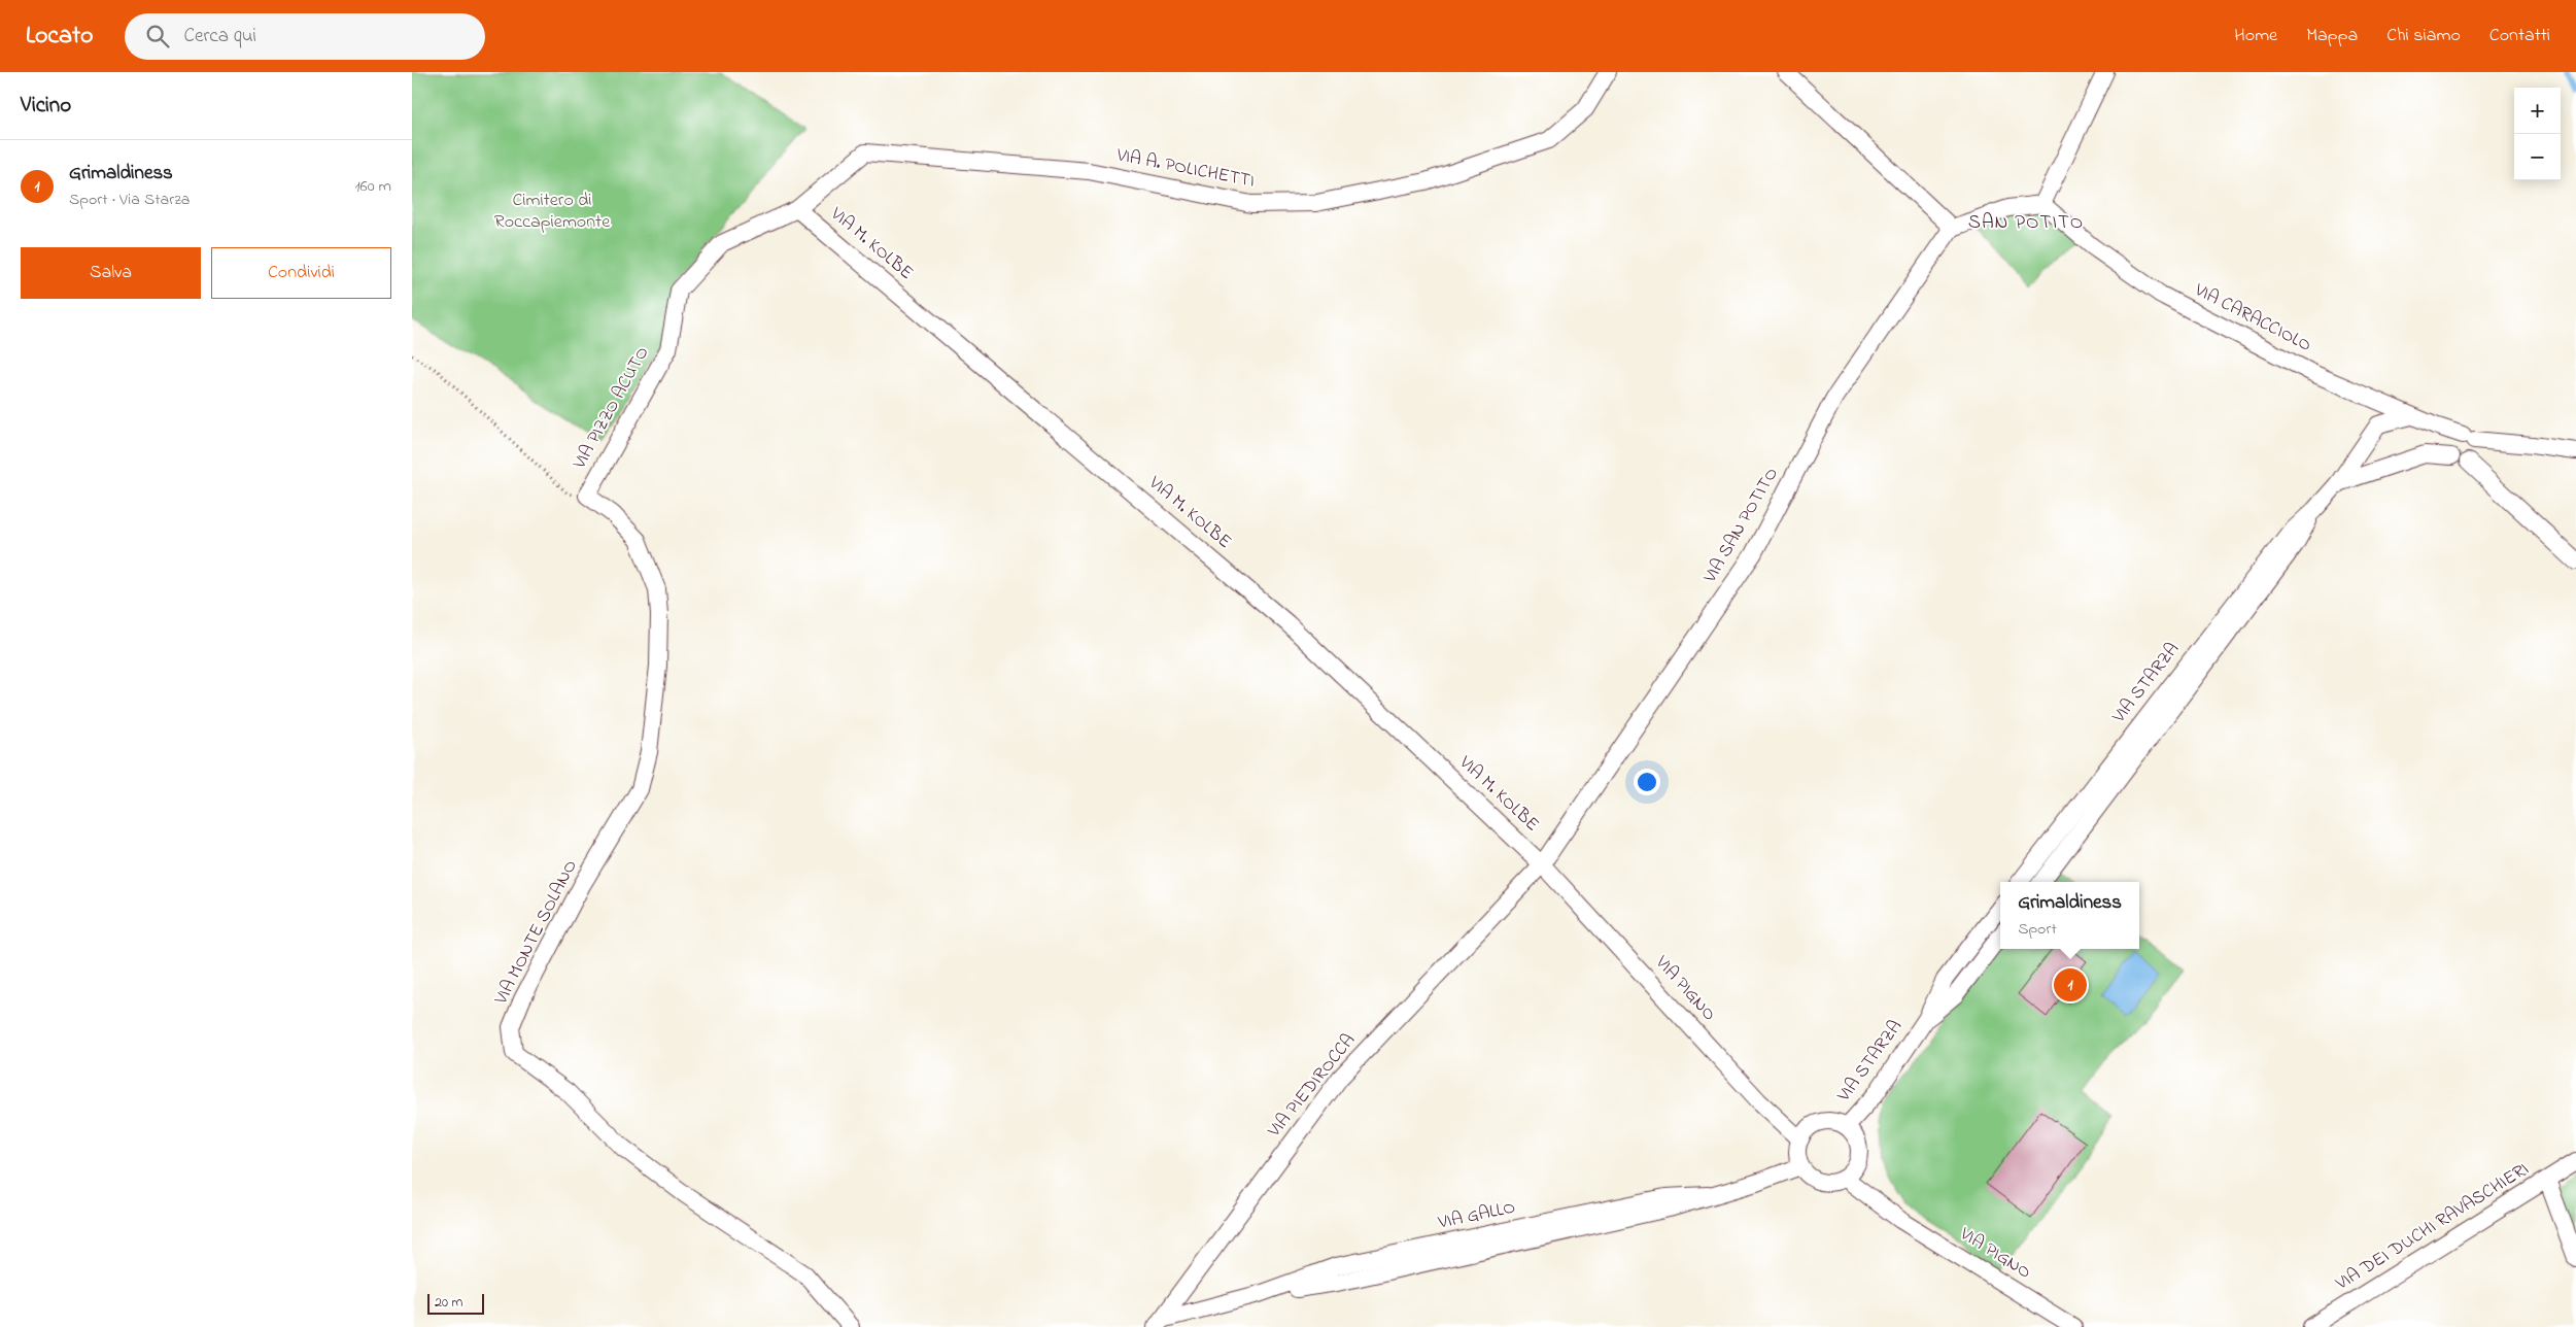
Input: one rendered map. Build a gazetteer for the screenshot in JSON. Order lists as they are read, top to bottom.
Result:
{
  "streets": {
    "street": [
      "VIA A. POLICHETTI",
      "VIA M. KOLBE",
      "VIA CARACCIOLO",
      "VIA PIZZO ACUTO",
      "VIA SAN POTITO",
      "VIA STARZA",
      "VIA MONTE SOLANO",
      "VIA PIGNO",
      "VIA PIEDIROCCA",
      "VIA GALLO",
      "VIA DEI DUCHI RAVASCHIERI"
    ]
  },
  "crossings": [
    ["VIA A. POLICHETTI", "VIA M. KOLBE"],
    ["VIA A. POLICHETTI", "VIA PIZZO ACUTO"],
    ["VIA M. KOLBE", "VIA PIZZO ACUTO"],
    ["VIA M. KOLBE", "VIA SAN POTITO"],
    ["VIA M. KOLBE", "VIA PIGNO"],
    ["VIA M. KOLBE", "VIA PIEDIROCCA"],
    ["VIA CARACCIOLO", "VIA STARZA"],
    ["VIA PIZZO ACUTO", "VIA MONTE SOLANO"],
    ["VIA SAN POTITO", "VIA PIGNO"],
    ["VIA SAN POTITO", "VIA PIEDIROCCA"],
    ["VIA STARZA", "VIA PIGNO"],
    ["VIA STARZA", "VIA GALLO"],
    ["VIA PIGNO", "VIA PIEDIROCCA"],
    ["VIA PIGNO", "VIA GALLO"],
    ["VIA PIEDIROCCA", "VIA GALLO"]
  ],
  "districts": ["SAN POTITO"],
  "parks": ["Cimitero di Roccapiemonte"],
  "scale_bar": "20 m",
  "page": {
    "header": "Locato",
    "search": "Cerca qui",
    "nav": [
      "Home",
      "Mappa",
      "Chi siamo",
      "Contatti"
    ],
    "heading": "Vicino",
    "map_buttons": ["+", "−"],
    "list": [
      {
        "mark": "1",
        "name": "Grimaldiness",
        "note": "Sport · Via Starza",
        "value": "160 m"
      }
    ],
    "buttons": ["Salva", "Condividi"],
    "popup": ["Grimaldiness", "Sport"],
    "pins": "1",
    "scale": "20 m"
  }
}
